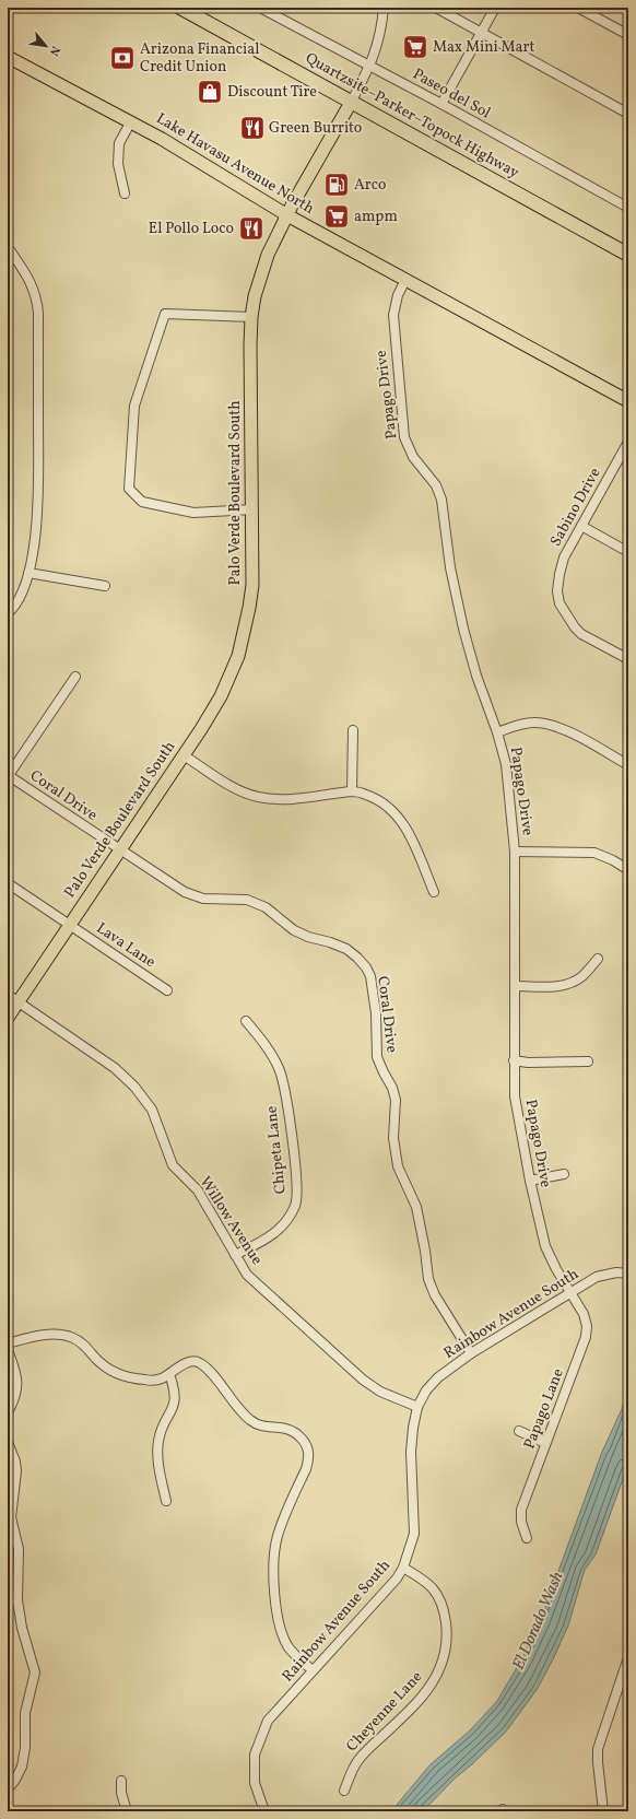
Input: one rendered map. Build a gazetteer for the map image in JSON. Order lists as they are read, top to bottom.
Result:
{
  "streets": {
    "highway": ["Quartzsite–Parker–Topock Highway"],
    "main road": ["Lake Havasu Avenue North", "Palo Verde Boulevard South"],
    "street": [
      "Paseo del Sol",
      "Papago Drive",
      "Sabino Drive",
      "Coral Drive",
      "Lava Lane",
      "Chipeta Lane",
      "Willow Avenue",
      "Rainbow Avenue South",
      "Papago Lane",
      "Cheyenne Lane"
    ]
  },
  "crossings": [
    ["Paseo del Sol", "Palo Verde Boulevard South"],
    ["Quartzsite–Parker–Topock Highway", "Palo Verde Boulevard South"],
    ["Lake Havasu Avenue North", "Papago Drive"],
    ["Lake Havasu Avenue North", "Palo Verde Boulevard South"],
    ["Papago Drive", "Rainbow Avenue South"],
    ["Papago Drive", "Papago Lane"],
    ["Palo Verde Boulevard South", "Coral Drive"],
    ["Palo Verde Boulevard South", "Lava Lane"],
    ["Palo Verde Boulevard South", "Willow Avenue"],
    ["Coral Drive", "Rainbow Avenue South"],
    ["Chipeta Lane", "Willow Avenue"],
    ["Willow Avenue", "Rainbow Avenue South"],
    ["Rainbow Avenue South", "Papago Lane"],
    ["Rainbow Avenue South", "Cheyenne Lane"]
  ],
  "water": ["El Dorado Wash"],
  "places": {
    "supermarket": ["Max Mini Mart", "ampm"],
    "bank": ["Arizona Financial Credit Union"],
    "shop": ["Discount Tire"],
    "restaurant": ["Green Burrito", "El Pollo Loco"],
    "fuel station": ["Arco"]
  },
  "north": "bottom right"
}
